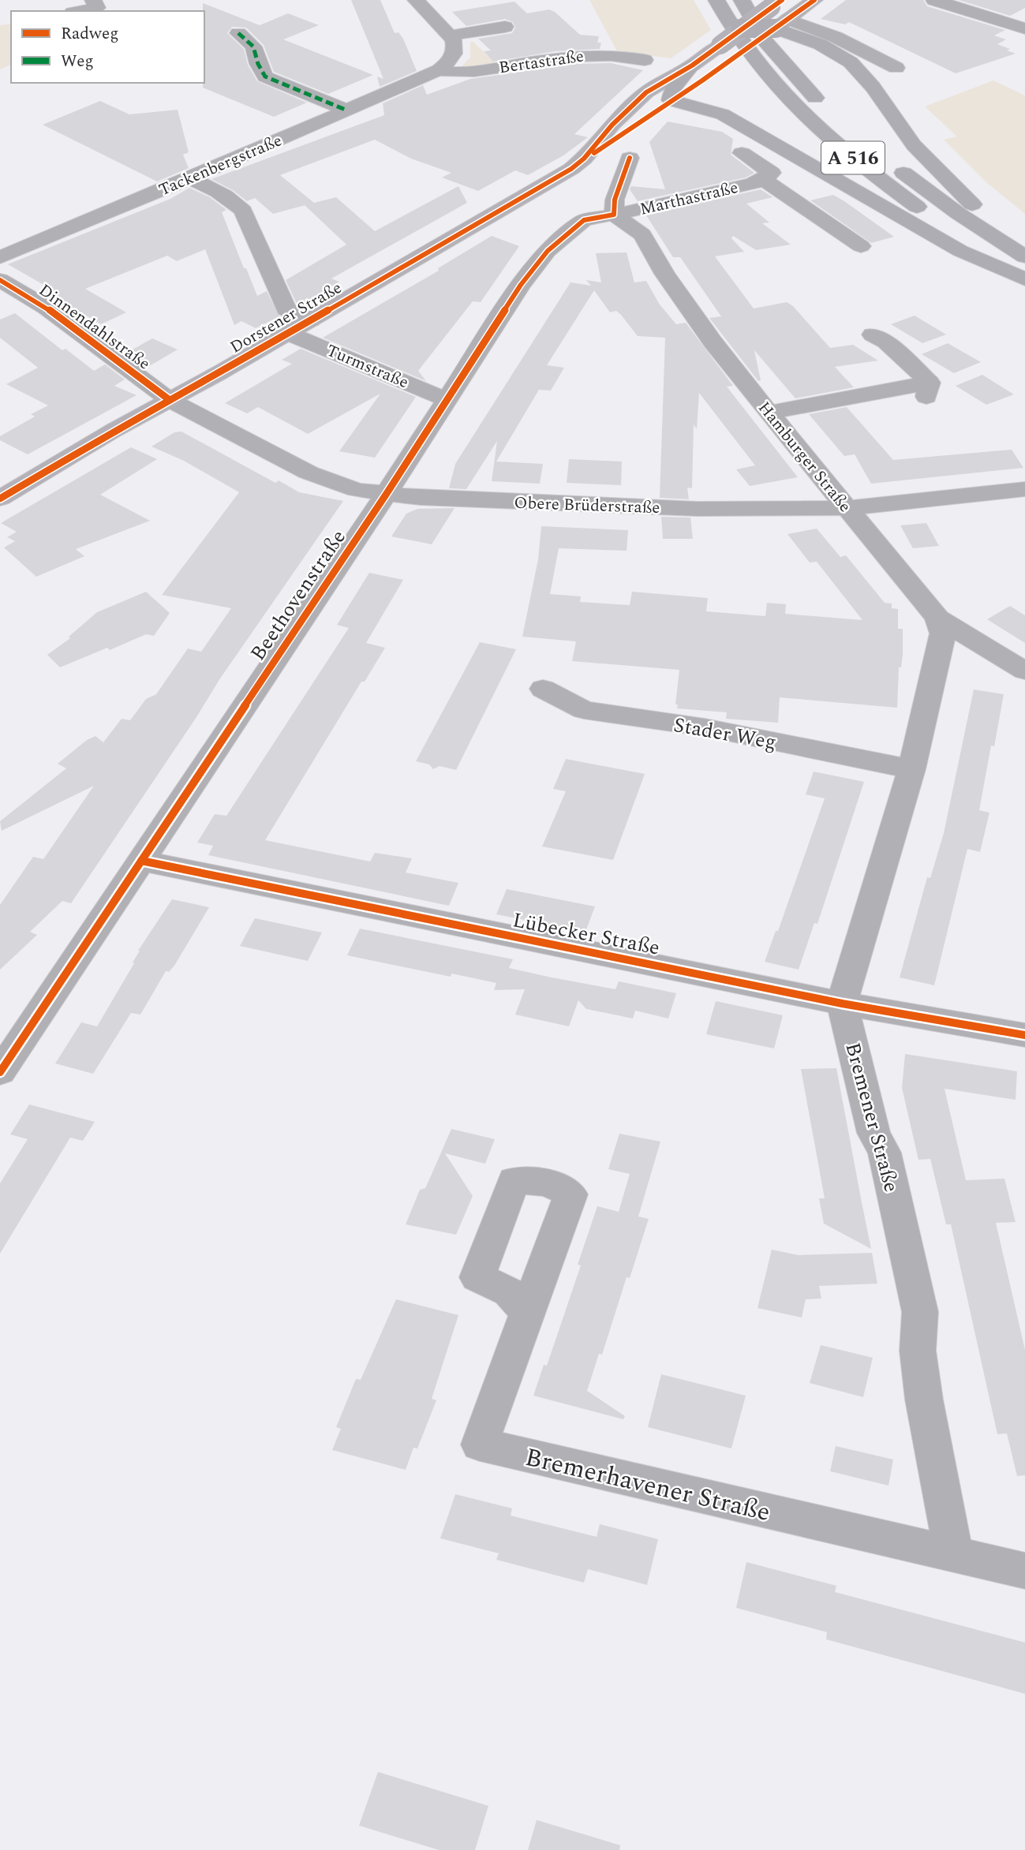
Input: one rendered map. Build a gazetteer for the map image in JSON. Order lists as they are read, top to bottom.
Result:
{
  "streets": {
    "highway": ["A 516"],
    "main road": ["Dorstener Straße"],
    "street": [
      "Bertastraße",
      "Tackenbergstraße",
      "Marthastraße",
      "Dinnendahlstraße",
      "Turmstraße",
      "Hamburger Straße",
      "Obere Brüderstraße",
      "Beethovenstraße",
      "Stader Weg",
      "Lübecker Straße",
      "Bremener Straße",
      "Bremerhavener Straße"
    ]
  },
  "crossings": [
    ["Bertastraße", "Tackenbergstraße"],
    ["Tackenbergstraße", "Turmstraße"],
    ["Marthastraße", "Hamburger Straße"],
    ["Marthastraße", "Beethovenstraße"],
    ["Dorstener Straße", "Dinnendahlstraße"],
    ["Dorstener Straße", "Turmstraße"],
    ["Dorstener Straße", "Obere Brüderstraße"],
    ["Dinnendahlstraße", "Obere Brüderstraße"],
    ["Turmstraße", "Beethovenstraße"],
    ["Hamburger Straße", "Obere Brüderstraße"],
    ["Hamburger Straße", "Beethovenstraße"],
    ["Obere Brüderstraße", "Beethovenstraße"],
    ["Beethovenstraße", "Lübecker Straße"],
    ["Lübecker Straße", "Bremener Straße"],
    ["Bremener Straße", "Bremerhavener Straße"]
  ],
  "legend": ["Radweg", "Weg"]
}
